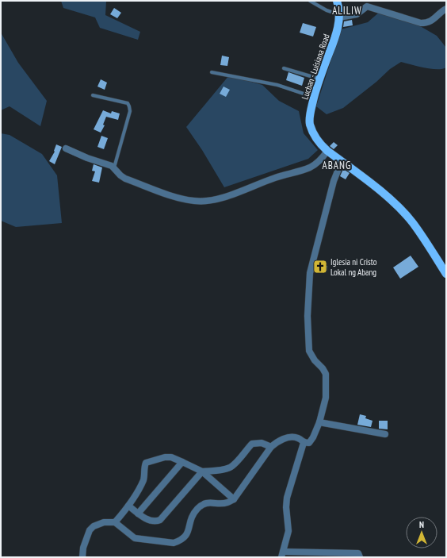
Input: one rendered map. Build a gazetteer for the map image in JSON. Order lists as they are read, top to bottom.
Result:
{
  "streets": {
    "main road": ["Lucban - Luisiana Road"]
  },
  "districts": ["ALILIW", "ABANG"],
  "places": {
    "church": ["Iglesia ni Cristo Lokal ng Abang"]
  },
  "north": "top"
}
